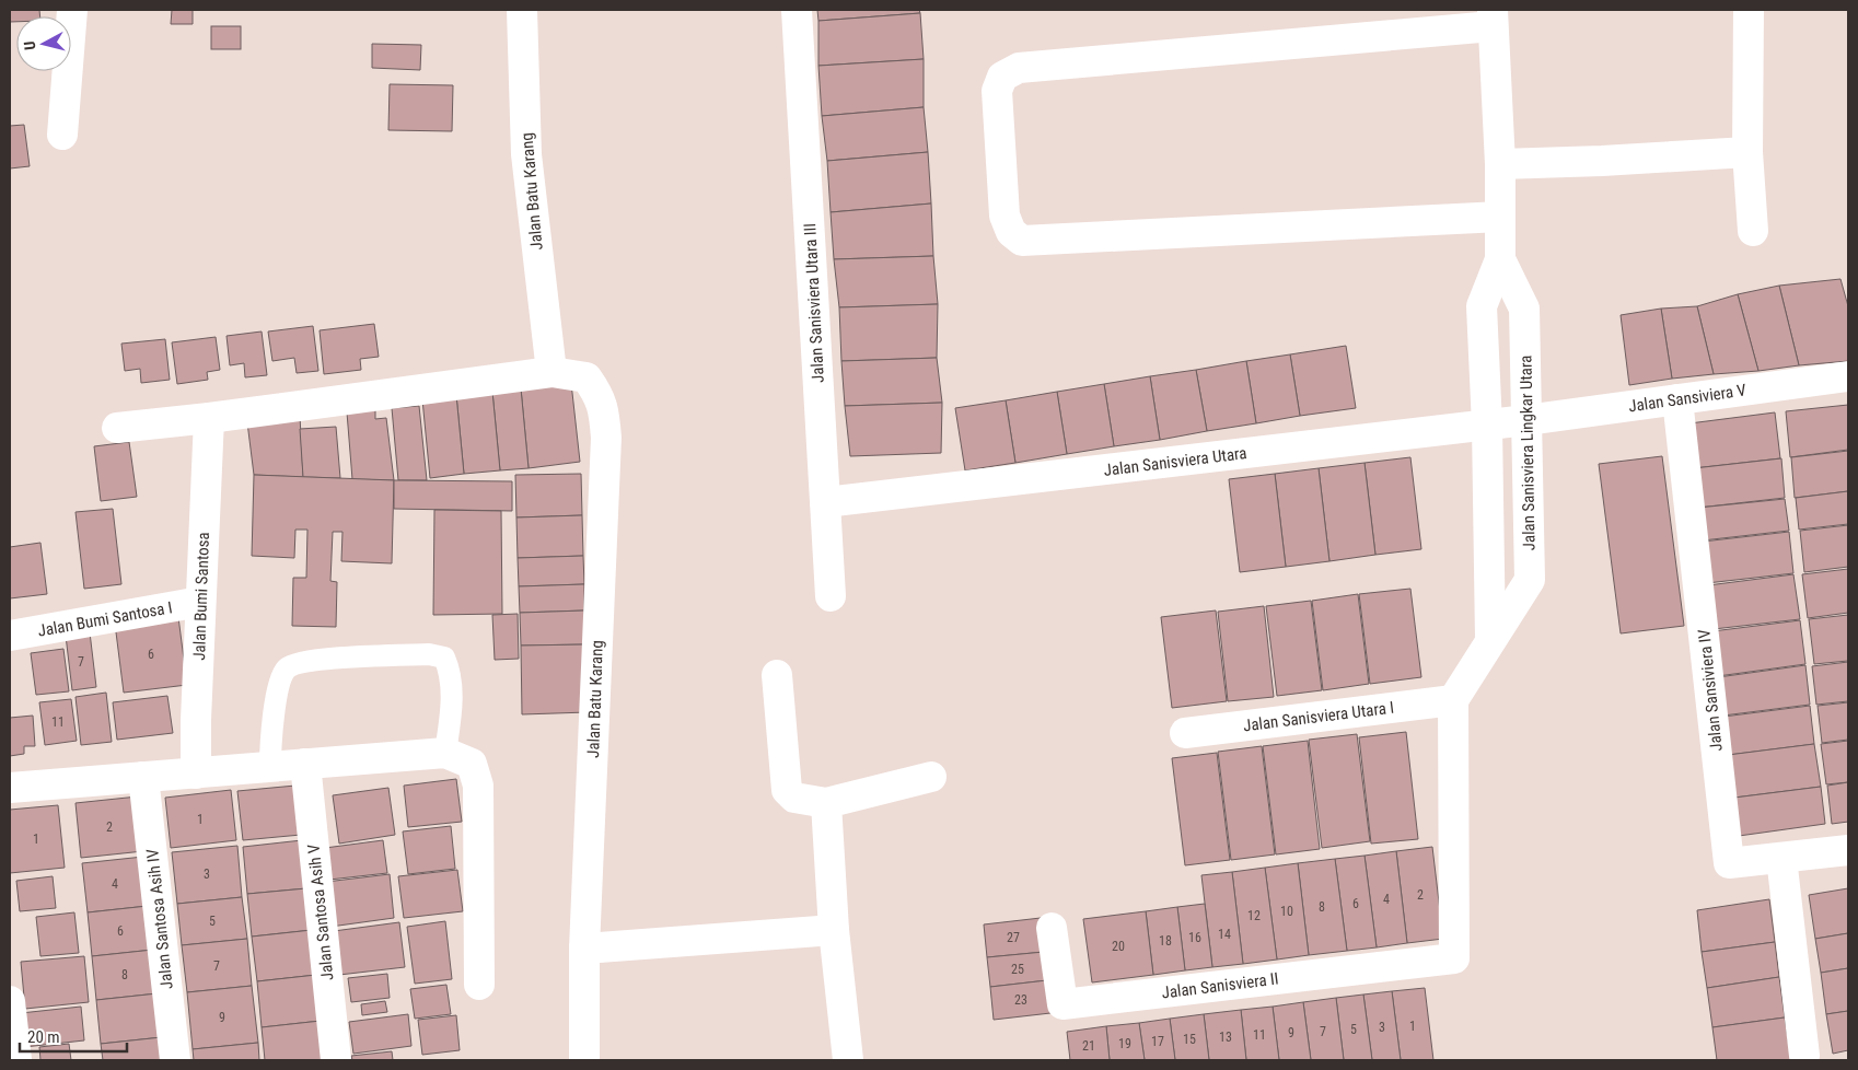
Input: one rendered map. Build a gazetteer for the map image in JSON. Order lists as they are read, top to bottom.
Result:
{
  "streets": {
    "street": [
      "Jalan Batu Karang",
      "Jalan Sanisviera Utara III",
      "Jalan Sansiviera V",
      "Jalan Sanisviera Lingkar Utara",
      "Jalan Sanisviera Utara",
      "Jalan Bumi Santosa",
      "Jalan Bumi Santosa I",
      "Jalan Sansiviera IV",
      "Jalan Sanisviera Utara I",
      "Jalan Santosa Asih V",
      "Jalan Santosa Asih IV",
      "Jalan Sanisviera II"
    ]
  },
  "crossings": [
    ["Jalan Batu Karang", "Jalan Bumi Santosa"],
    ["Jalan Sanisviera Utara III", "Jalan Sanisviera Utara"],
    ["Jalan Sansiviera V", "Jalan Sanisviera Lingkar Utara"],
    ["Jalan Sansiviera V", "Jalan Sanisviera Utara"],
    ["Jalan Sansiviera V", "Jalan Sansiviera IV"],
    ["Jalan Sanisviera Lingkar Utara", "Jalan Sanisviera Utara"],
    ["Jalan Sanisviera Lingkar Utara", "Jalan Sanisviera Utara I"],
    ["Jalan Sanisviera Lingkar Utara", "Jalan Sanisviera II"],
    ["Jalan Bumi Santosa", "Jalan Bumi Santosa I"],
    ["Jalan Sanisviera Utara I", "Jalan Sanisviera II"]
  ],
  "house_numbers": [
    "6",
    "7",
    "11",
    "1",
    "2",
    "1",
    "3",
    "4",
    "2",
    "4",
    "6",
    "8",
    "10",
    "12",
    "5",
    "6",
    "14",
    "27",
    "16",
    "18",
    "20",
    "7",
    "25",
    "8",
    "23",
    "9",
    "1",
    "3",
    "5",
    "7",
    "9",
    "11",
    "13",
    "15",
    "17",
    "19",
    "21"
  ],
  "scale_bar": "20 m",
  "north": "left"
}
